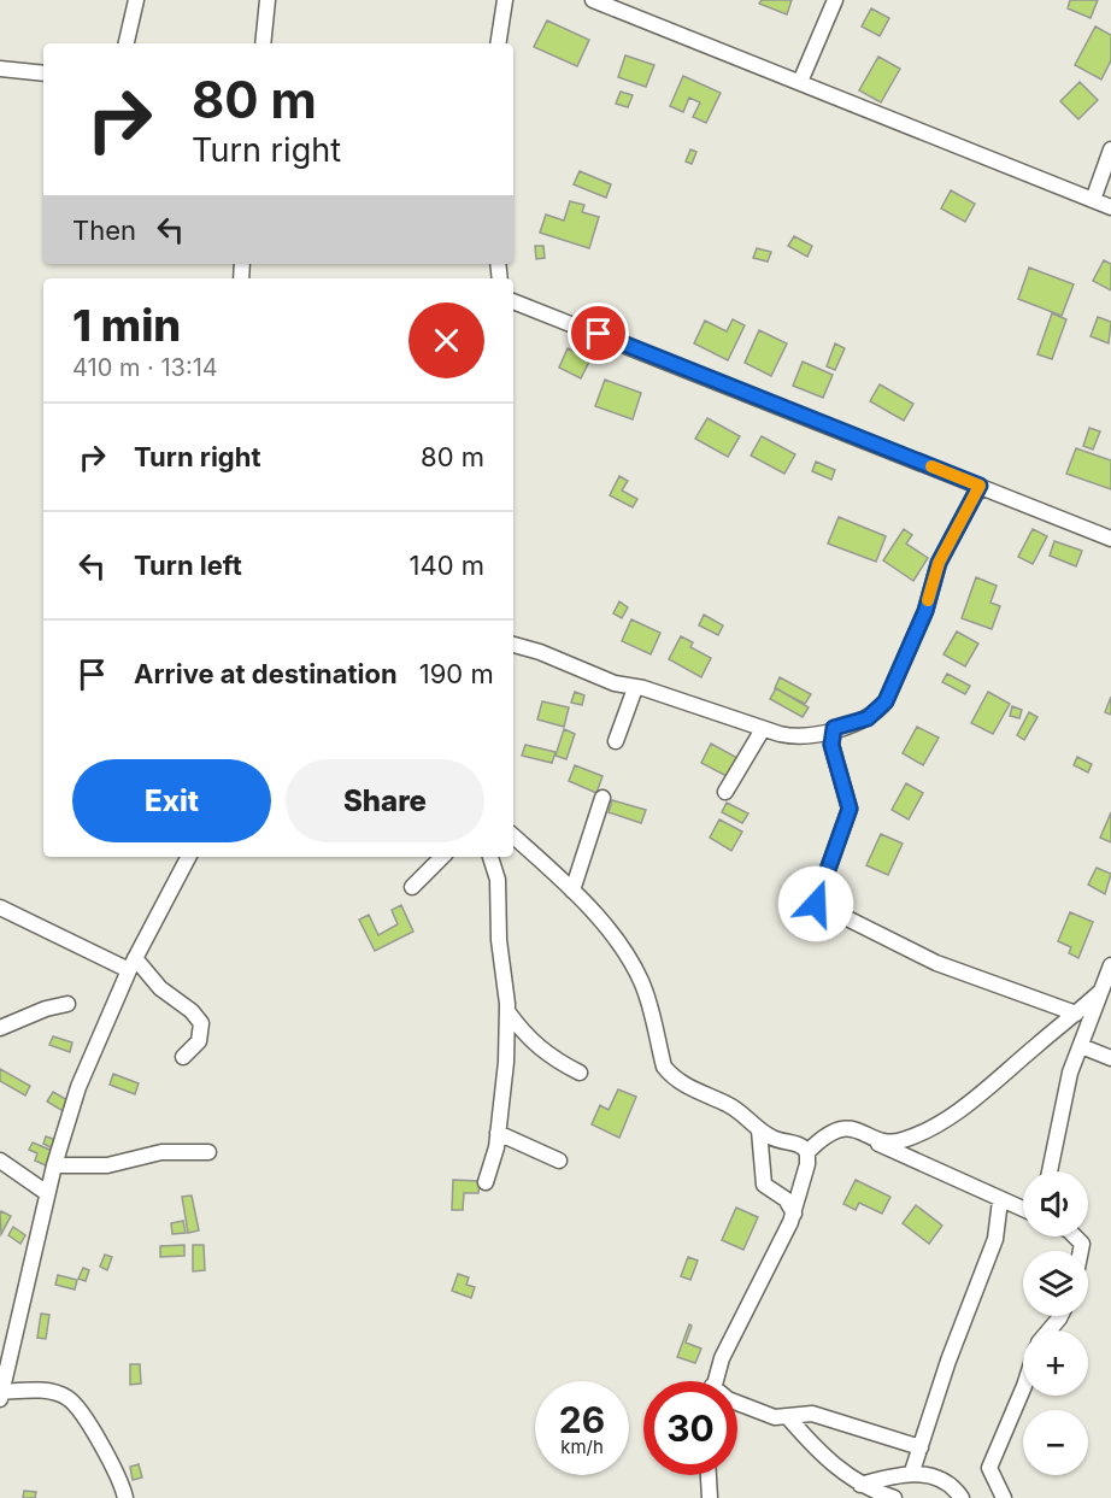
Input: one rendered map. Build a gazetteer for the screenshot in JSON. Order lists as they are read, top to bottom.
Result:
{
  "page": {
    "turn": ["80 m", "Turn right"],
    "then": "Then",
    "heading": ["1 min", "410 m · 13:14"],
    "list": [
      {
        "name": "Turn right",
        "value": "80 m"
      },
      {
        "name": "Turn left",
        "value": "140 m"
      },
      {
        "name": "Arrive at destination",
        "value": "190 m"
      }
    ],
    "buttons": ["Exit", "Share"],
    "map_buttons": ["+", "−"],
    "speed": "26 km/h",
    "limit": "30"
  }
}
